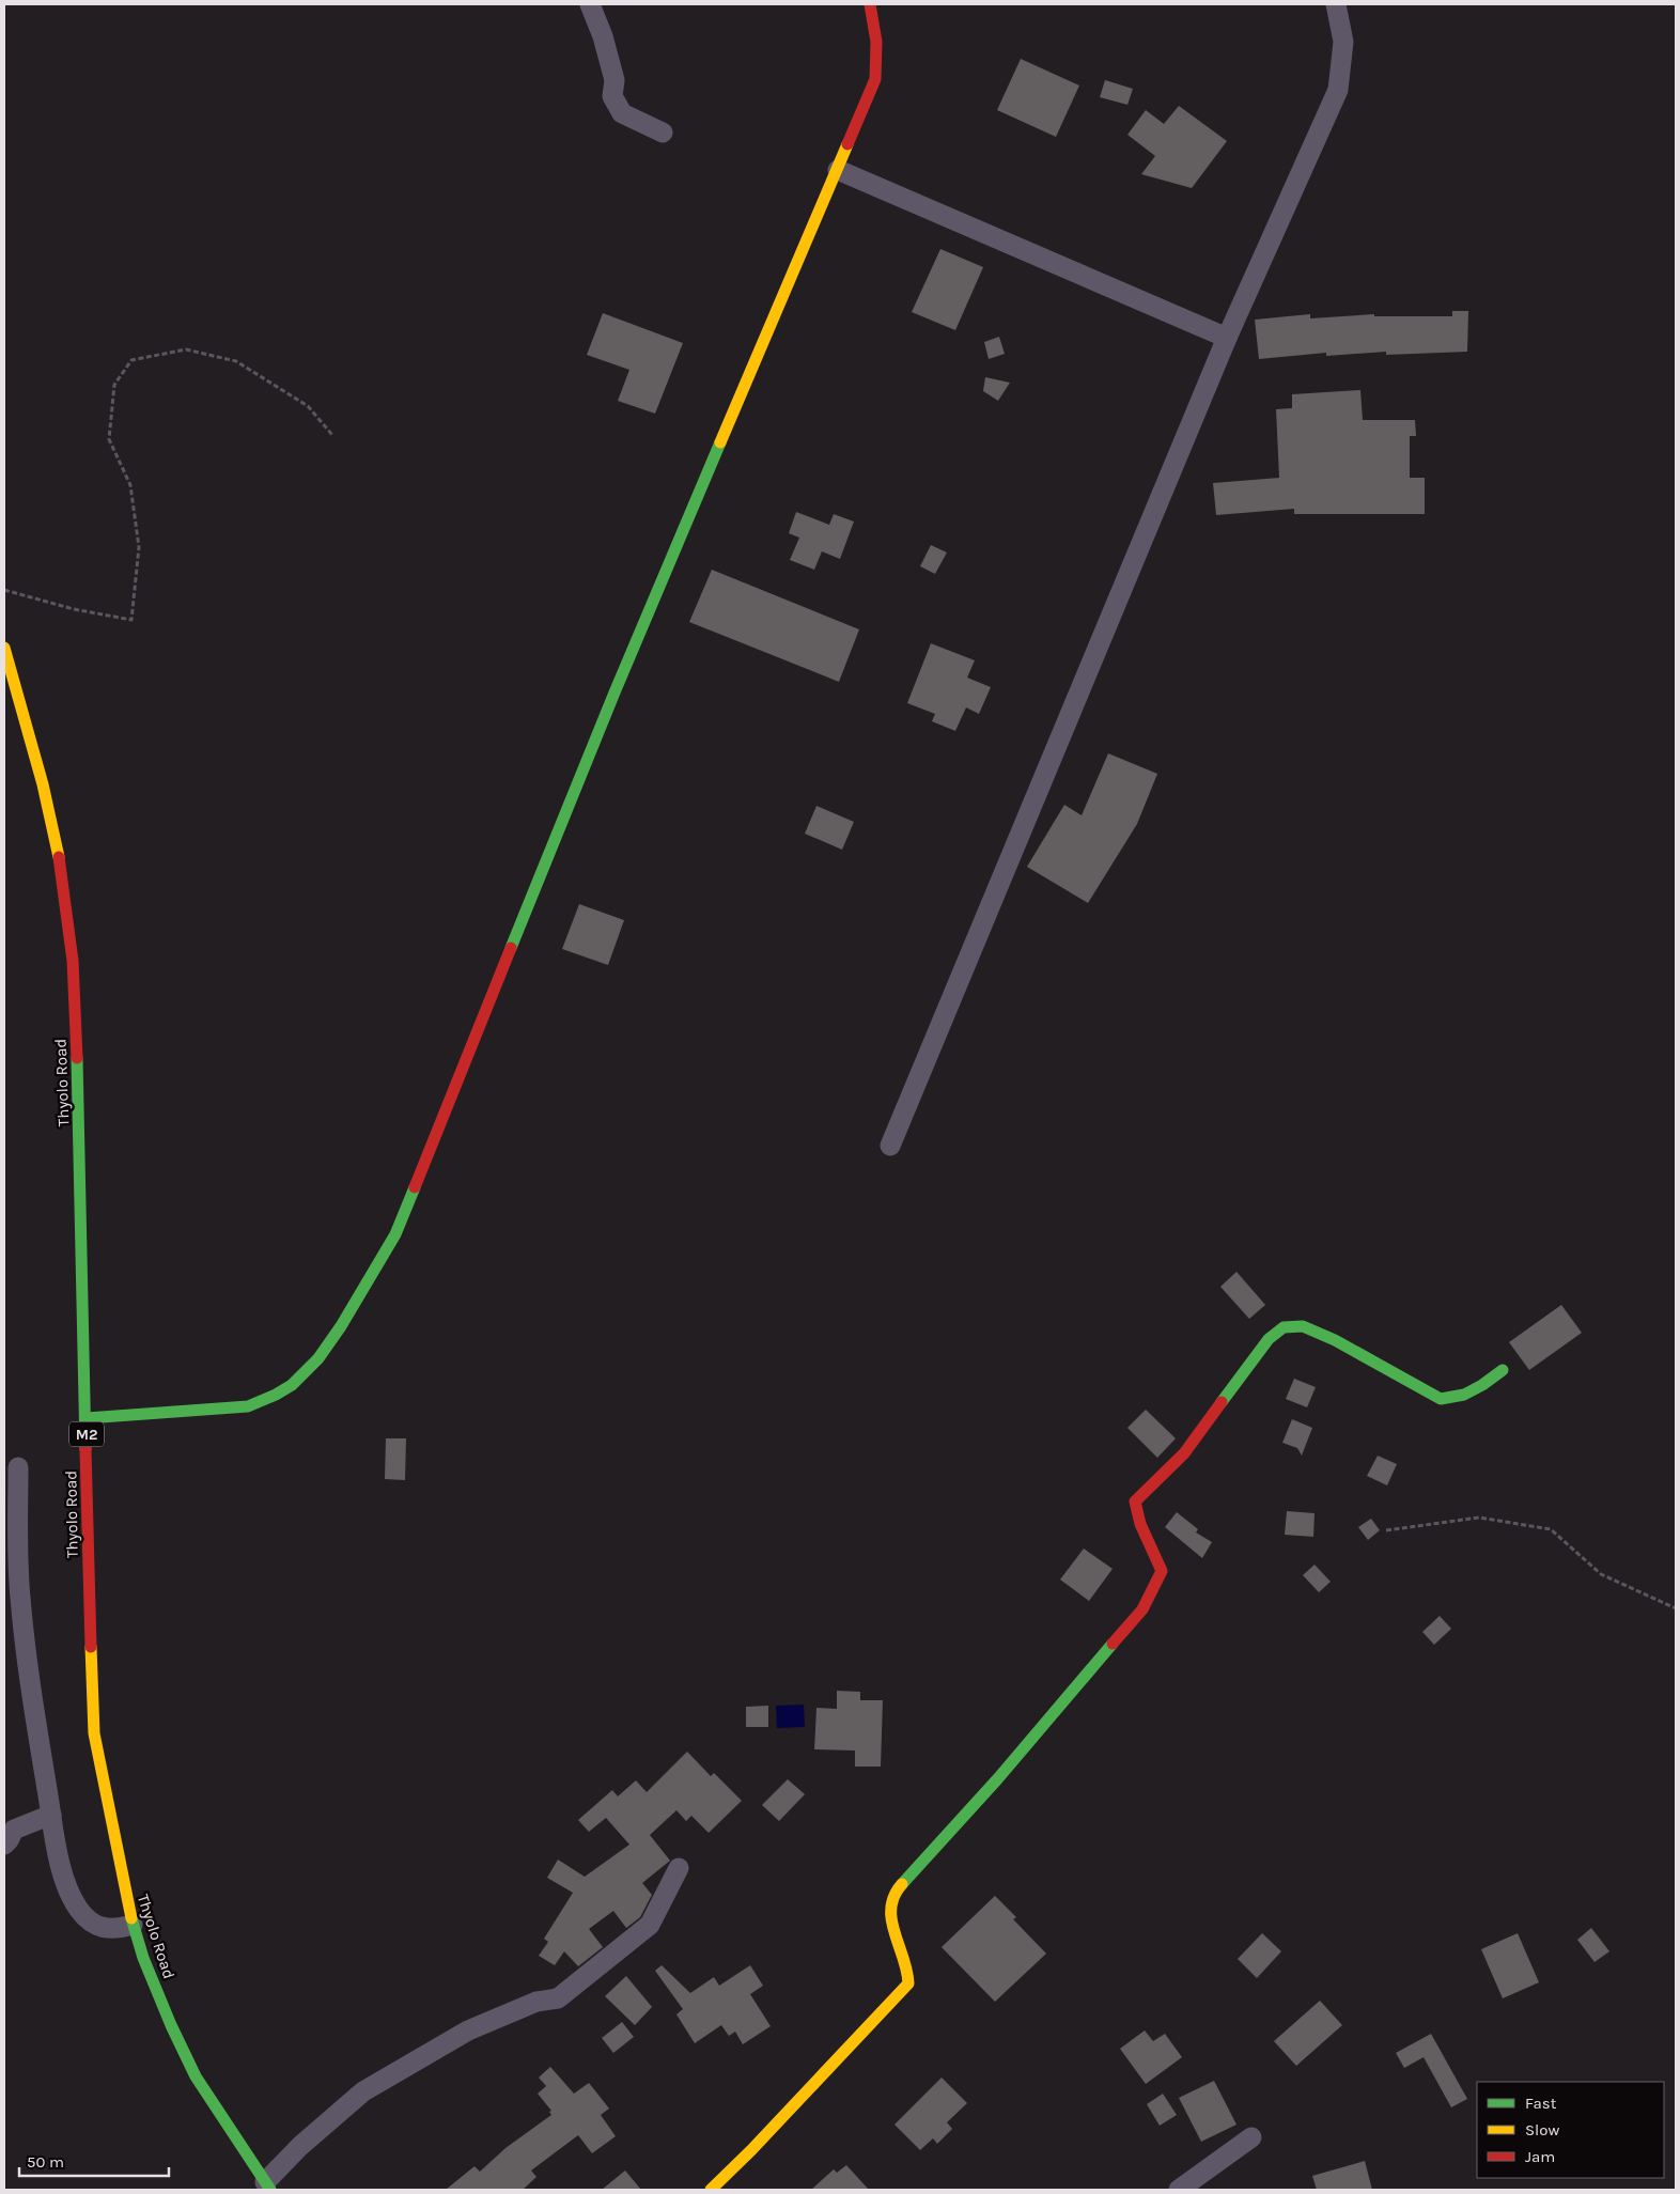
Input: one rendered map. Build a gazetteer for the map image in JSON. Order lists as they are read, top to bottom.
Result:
{
  "streets": {
    "main road": ["Thyolo Road", "M2"]
  },
  "legend": ["Fast", "Slow", "Jam"],
  "scale_bar": "50 m"
}
